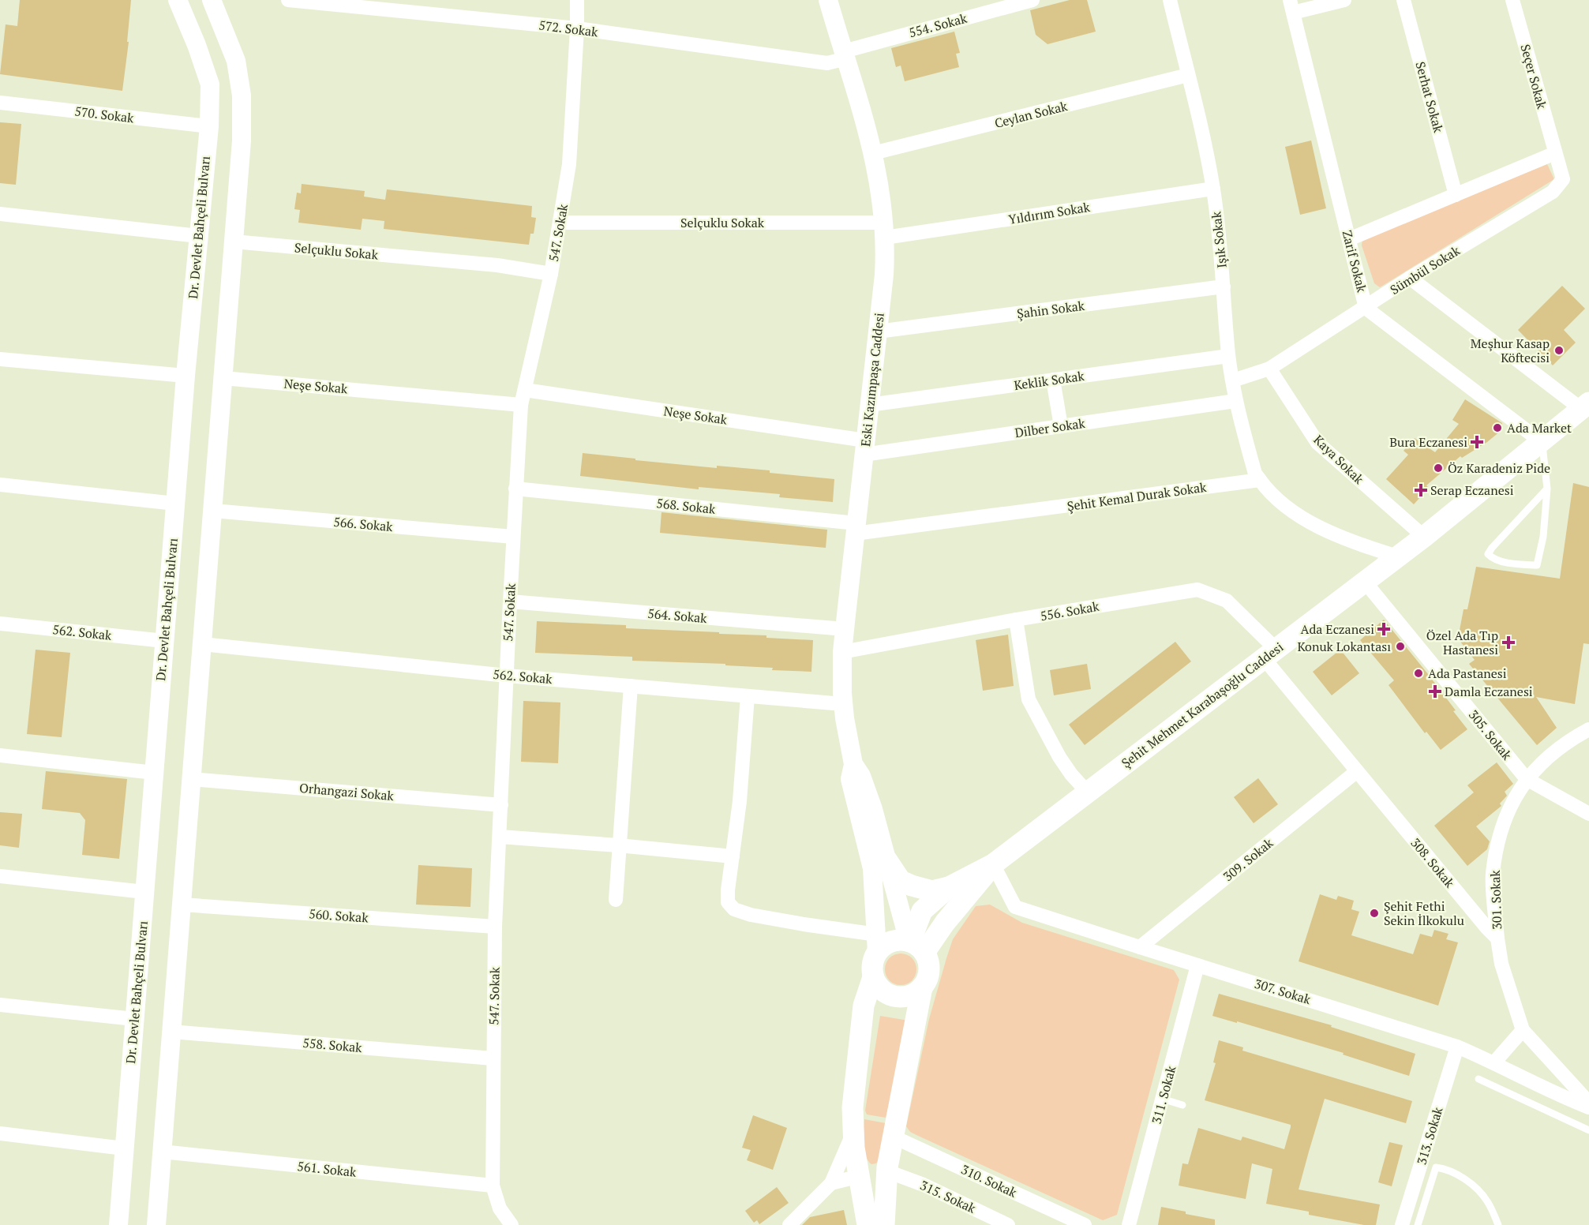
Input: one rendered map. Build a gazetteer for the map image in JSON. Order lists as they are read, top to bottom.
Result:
{
  "streets": {
    "main road": ["Şehit Mehmet Karabaşoğlu Caddesi"],
    "street": [
      "554. Sokak",
      "572. Sokak",
      "Seçer Sokak",
      "Serhat Sokak",
      "570. Sokak",
      "Ceylan Sokak",
      "Yıldırım Sokak",
      "Selçuklu Sokak",
      "Dr. Devlet Bahçeli Bulvarı",
      "547. Sokak",
      "Işık Sokak",
      "Zarif Sokak",
      "Sümbül Sokak",
      "Şahin Sokak",
      "Eski Kazımpaşa Caddesi",
      "Keklik Sokak",
      "Neşe Sokak",
      "Dilber Sokak",
      "Kaya Sokak",
      "Şehit Kemal Durak Sokak",
      "568. Sokak",
      "566. Sokak",
      "556. Sokak",
      "564. Sokak",
      "562. Sokak",
      "305. Sokak",
      "Orhangazi Sokak",
      "309. Sokak",
      "308. Sokak",
      "301. Sokak",
      "560. Sokak",
      "307. Sokak",
      "558. Sokak",
      "311. Sokak",
      "313. Sokak",
      "561. Sokak",
      "310. Sokak",
      "315. Sokak"
    ]
  },
  "crossings": [
    ["554. Sokak", "572. Sokak"],
    ["554. Sokak", "Eski Kazımpaşa Caddesi"],
    ["572. Sokak", "547. Sokak"],
    ["572. Sokak", "Eski Kazımpaşa Caddesi"],
    ["Seçer Sokak", "Sümbül Sokak"],
    ["570. Sokak", "Dr. Devlet Bahçeli Bulvarı"],
    ["Ceylan Sokak", "Işık Sokak"],
    ["Ceylan Sokak", "Eski Kazımpaşa Caddesi"],
    ["Yıldırım Sokak", "Selçuklu Sokak"],
    ["Yıldırım Sokak", "Işık Sokak"],
    ["Yıldırım Sokak", "Eski Kazımpaşa Caddesi"],
    ["Selçuklu Sokak", "547. Sokak"],
    ["Selçuklu Sokak", "Eski Kazımpaşa Caddesi"],
    ["Dr. Devlet Bahçeli Bulvarı", "562. Sokak"],
    ["547. Sokak", "Neşe Sokak"],
    ["547. Sokak", "568. Sokak"],
    ["547. Sokak", "566. Sokak"],
    ["547. Sokak", "564. Sokak"],
    ["547. Sokak", "562. Sokak"],
    ["547. Sokak", "Orhangazi Sokak"],
    ["547. Sokak", "560. Sokak"],
    ["547. Sokak", "558. Sokak"],
    ["547. Sokak", "561. Sokak"],
    ["Işık Sokak", "Sümbül Sokak"],
    ["Işık Sokak", "Şahin Sokak"],
    ["Işık Sokak", "Keklik Sokak"],
    ["Işık Sokak", "Dilber Sokak"],
    ["Işık Sokak", "Şehit Kemal Durak Sokak"],
    ["Zarif Sokak", "Sümbül Sokak"],
    ["Zarif Sokak", "Şehit Mehmet Karabaşoğlu Caddesi"],
    ["Sümbül Sokak", "Kaya Sokak"],
    ["Şahin Sokak", "Eski Kazımpaşa Caddesi"],
    ["Eski Kazımpaşa Caddesi", "Keklik Sokak"],
    ["Eski Kazımpaşa Caddesi", "Neşe Sokak"],
    ["Eski Kazımpaşa Caddesi", "Dilber Sokak"],
    ["Eski Kazımpaşa Caddesi", "Şehit Kemal Durak Sokak"],
    ["Eski Kazımpaşa Caddesi", "568. Sokak"],
    ["Eski Kazımpaşa Caddesi", "556. Sokak"],
    ["Eski Kazımpaşa Caddesi", "564. Sokak"],
    ["Eski Kazımpaşa Caddesi", "562. Sokak"],
    ["Eski Kazımpaşa Caddesi", "Şehit Mehmet Karabaşoğlu Caddesi"],
    ["Neşe Sokak", "Dilber Sokak"],
    ["Kaya Sokak", "Şehit Mehmet Karabaşoğlu Caddesi"],
    ["Şehit Kemal Durak Sokak", "568. Sokak"],
    ["556. Sokak", "Şehit Mehmet Karabaşoğlu Caddesi"],
    ["556. Sokak", "308. Sokak"],
    ["Şehit Mehmet Karabaşoğlu Caddesi", "305. Sokak"],
    ["Şehit Mehmet Karabaşoğlu Caddesi", "308. Sokak"],
    ["Şehit Mehmet Karabaşoğlu Caddesi", "307. Sokak"],
    ["305. Sokak", "301. Sokak"],
    ["309. Sokak", "308. Sokak"],
    ["309. Sokak", "307. Sokak"],
    ["308. Sokak", "301. Sokak"],
    ["307. Sokak", "311. Sokak"],
    ["307. Sokak", "313. Sokak"]
  ],
  "places": {
    "other": [
      "Meşhur Kasap Köftecisi",
      "Ada Market",
      "Öz Karadeniz Pide",
      "Konuk Lokantası",
      "Ada Pastanesi",
      "Şehit Fethi Sekin İlkokulu"
    ],
    "health": [
      "Bura Eczanesi",
      "Serap Eczanesi",
      "Ada Eczanesi",
      "Özel Ada Tıp Hastanesi",
      "Damla Eczanesi"
    ]
  }
}
